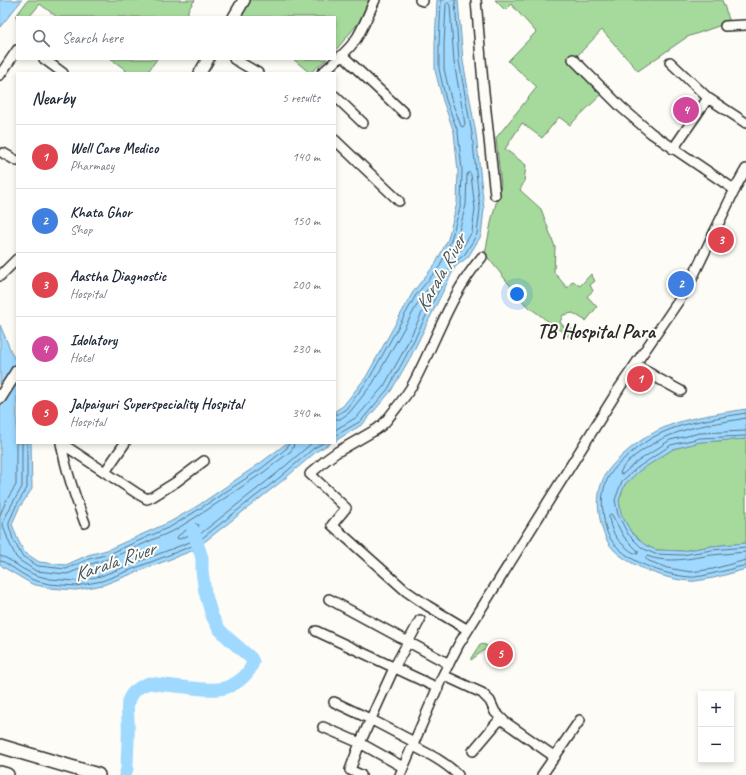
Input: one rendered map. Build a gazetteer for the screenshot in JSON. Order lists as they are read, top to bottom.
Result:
{
  "districts": ["TB Hospital Para"],
  "water": ["Karala River"],
  "page": {
    "search": "Search here",
    "heading": ["Nearby", "5 results"],
    "pins": [
      "4",
      "3",
      "2",
      "1",
      "5"
    ],
    "list": [
      {
        "mark": "1",
        "name": "Well Care Medico",
        "note": "Pharmacy",
        "value": "140 m"
      },
      {
        "mark": "2",
        "name": "Khata Ghor",
        "note": "Shop",
        "value": "150 m"
      },
      {
        "mark": "3",
        "name": "Aastha Diagnostic",
        "note": "Hospital",
        "value": "200 m"
      },
      {
        "mark": "4",
        "name": "Idolatory",
        "note": "Hotel",
        "value": "230 m"
      },
      {
        "mark": "5",
        "name": "Jalpaiguri Superspeciality Hospital",
        "note": "Hospital",
        "value": "340 m"
      }
    ],
    "map_buttons": ["+", "−"]
  }
}
